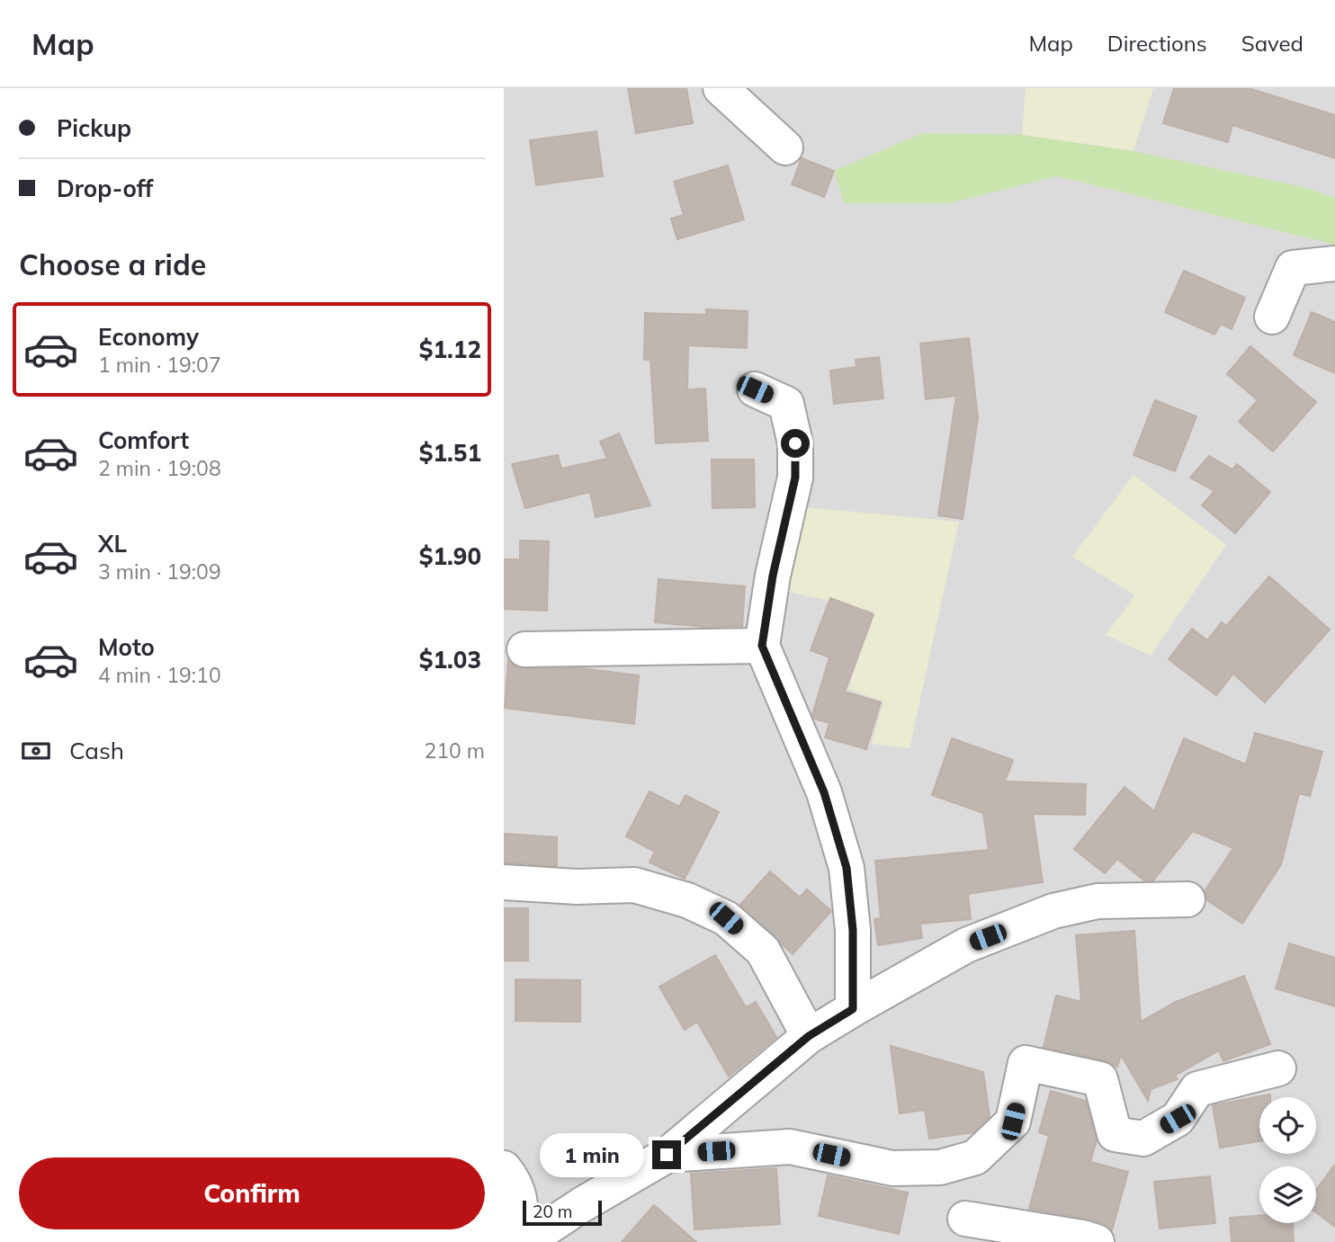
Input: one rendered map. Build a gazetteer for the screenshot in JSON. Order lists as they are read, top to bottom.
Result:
{
  "scale_bar": "20 m",
  "page": {
    "header": "Map",
    "nav": ["Map", "Directions", "Saved"],
    "banner": ["Pickup", "Drop-off"],
    "heading": "Choose a ride",
    "list": [
      {
        "name": "Economy",
        "note": "1 min · 19:07",
        "value": "$1.12"
      },
      {
        "name": "Comfort",
        "note": "2 min · 19:08",
        "value": "$1.51"
      },
      {
        "name": "XL",
        "note": "3 min · 19:09",
        "value": "$1.90"
      },
      {
        "name": "Moto",
        "note": "4 min · 19:10",
        "value": "$1.03"
      }
    ],
    "pay": ["Cash", "210 m"],
    "bubble": "1 min",
    "buttons": "Confirm",
    "scale": "20 m"
  }
}
